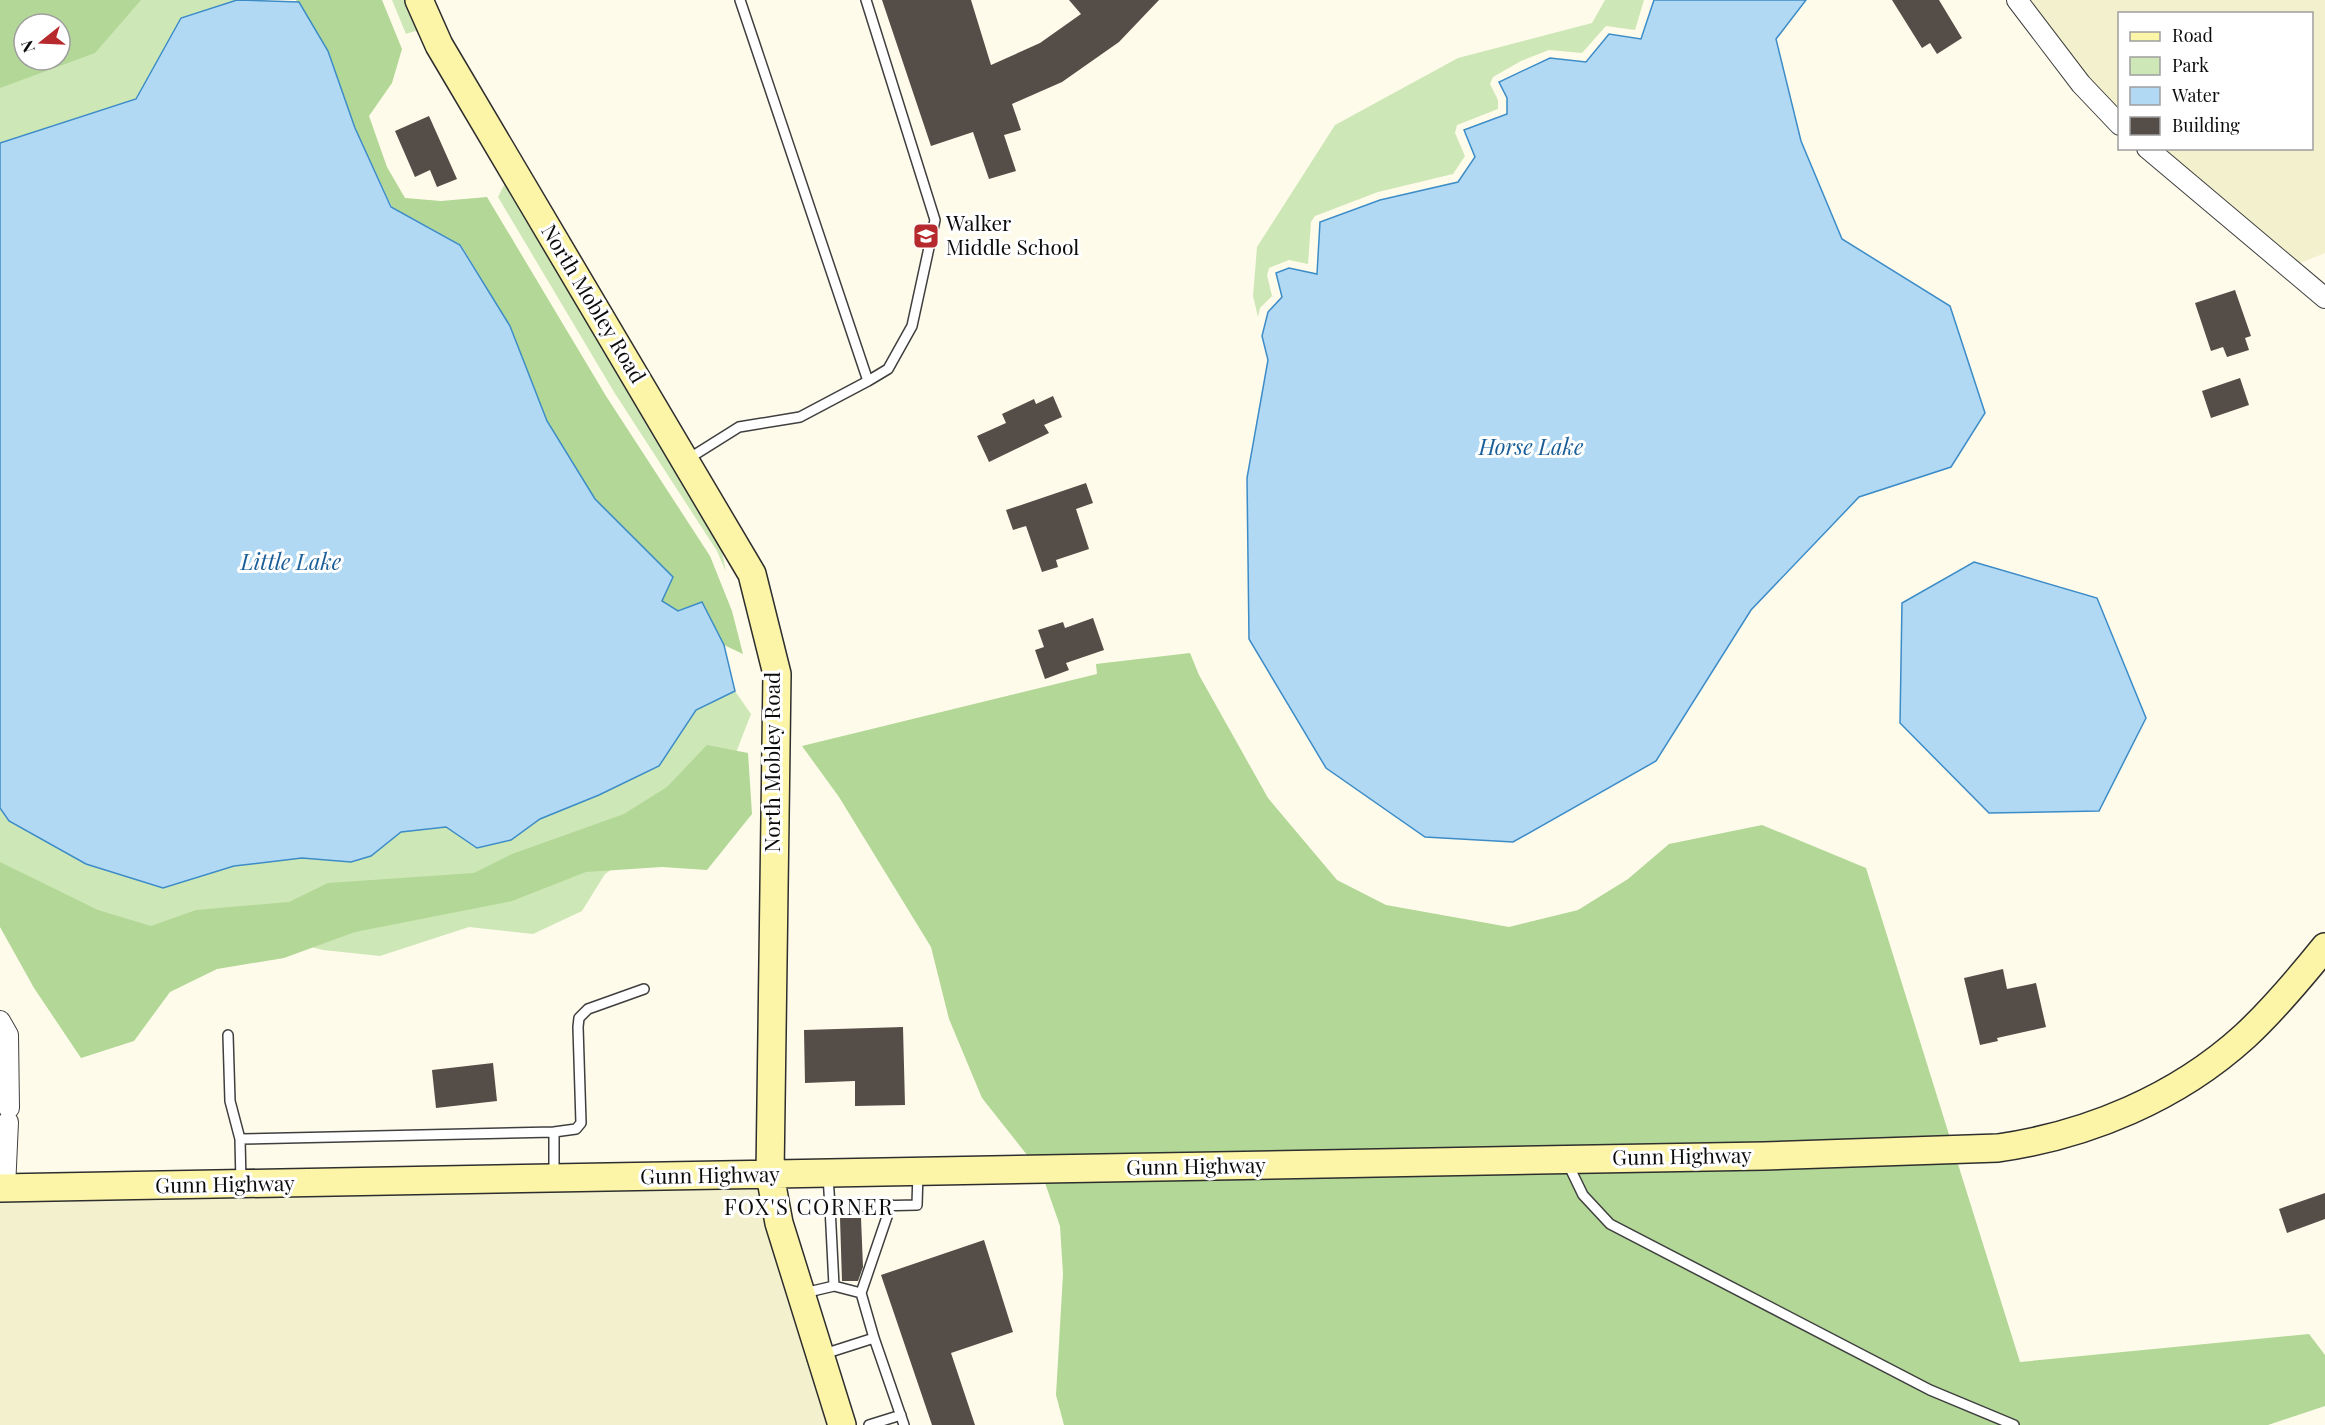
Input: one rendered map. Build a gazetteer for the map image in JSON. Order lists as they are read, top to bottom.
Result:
{
  "streets": {
    "main road": ["North Mobley Road", "Gunn Highway"]
  },
  "crossings": [
    ["North Mobley Road", "Gunn Highway"]
  ],
  "districts": ["FOX'S CORNER"],
  "water": ["Horse Lake", "Little Lake"],
  "places": {
    "school or university": ["Walker Middle School"]
  },
  "legend": [
    "Road",
    "Park",
    "Water",
    "Building"
  ],
  "north": "left"
}
